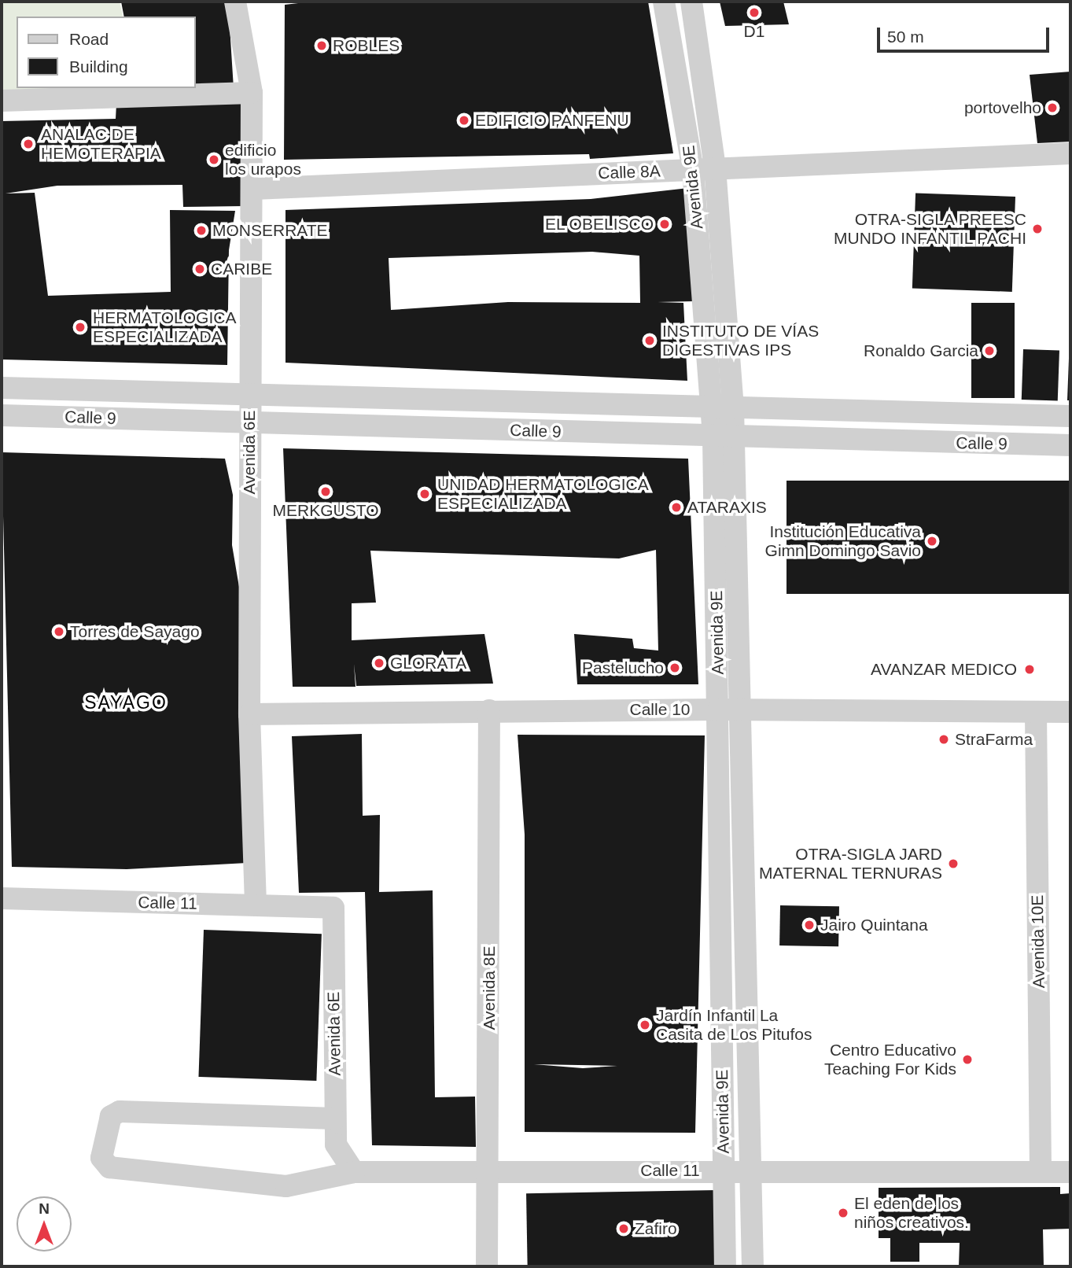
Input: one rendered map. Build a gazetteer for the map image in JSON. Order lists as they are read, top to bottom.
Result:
{
  "streets": {
    "street": [
      "Calle 8A",
      "Avenida 9E",
      "Calle 9",
      "Avenida 6E",
      "Calle 10",
      "Calle 11",
      "Avenida 10E",
      "Avenida 8E"
    ]
  },
  "crossings": [
    ["Calle 8A", "Avenida 9E"],
    ["Calle 8A", "Avenida 6E"],
    ["Avenida 9E", "Calle 9"],
    ["Avenida 9E", "Calle 10"],
    ["Avenida 9E", "Calle 11"],
    ["Calle 9", "Avenida 6E"],
    ["Avenida 6E", "Calle 10"],
    ["Avenida 6E", "Calle 11"],
    ["Calle 10", "Avenida 10E"],
    ["Calle 10", "Avenida 8E"],
    ["Calle 11", "Avenida 10E"],
    ["Calle 11", "Avenida 8E"]
  ],
  "districts": ["SAYAGO"],
  "places": [
    "D1",
    "ROBLES",
    "portovelho",
    "EDIFICIO PANFENU",
    "ANALAC DE HEMOTERAPIA",
    "edificio los urapos",
    "EL OBELISCO",
    "OTRA-SIGLA PREESC MUNDO INFANTIL PACHI",
    "MONSERRATE",
    "CARIBE",
    "HERMATOLOGICA ESPECIALIZADA",
    "INSTITUTO DE VÍAS DIGESTIVAS IPS",
    "Ronaldo Garcia",
    "MERKGUSTO",
    "UNIDAD HERMATOLOGICA ESPECIALIZADA",
    "ATARAXIS",
    "Institución Educativa Gimn Domingo Savio",
    "Torres de Sayago",
    "GLORATA",
    "Pastelucho",
    "AVANZAR MEDICO",
    "StraFarma",
    "OTRA-SIGLA JARD MATERNAL TERNURAS",
    "Jairo Quintana",
    "Jardín Infantil La Casita de Los Pitufos",
    "Centro Educativo Teaching For Kids",
    "El eden de los niños creativos.",
    "Zafiro"
  ],
  "legend": ["Road", "Building"],
  "scale_bar": "50 m",
  "north": "top"
}
